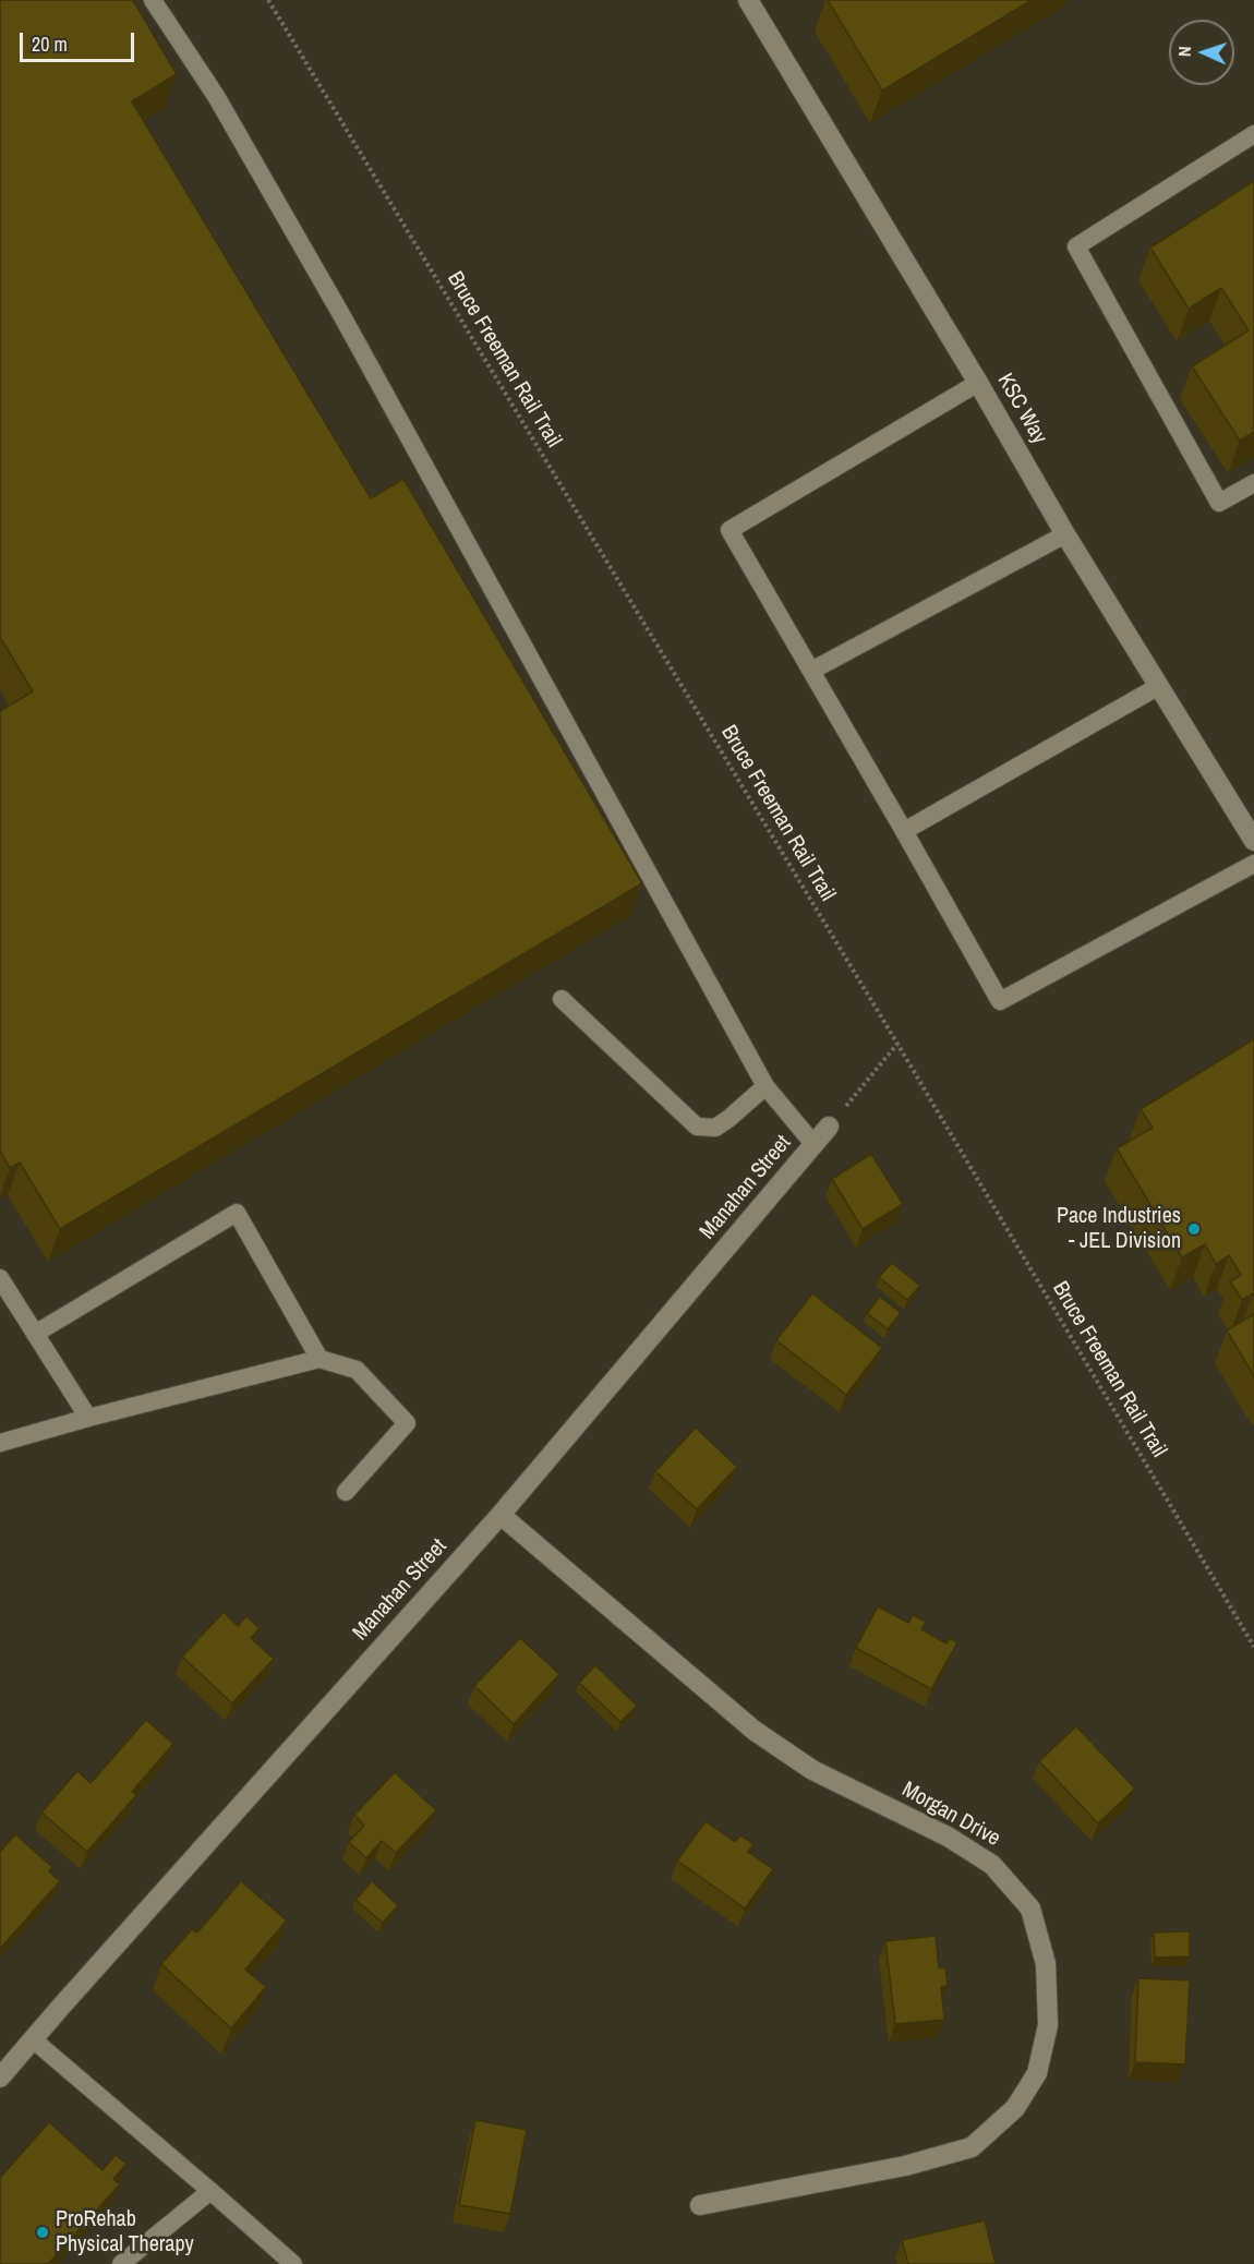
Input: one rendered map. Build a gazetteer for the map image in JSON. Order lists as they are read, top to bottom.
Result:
{
  "streets": {
    "street": ["KSC Way", "Manahan Street", "Morgan Drive"],
    "path": ["Bruce Freeman Rail Trail"]
  },
  "crossings": [
    ["Manahan Street", "Morgan Drive"]
  ],
  "places": ["Pace Industries - JEL Division", "ProRehab Physical Therapy"],
  "scale_bar": "20 m",
  "north": "left"
}
